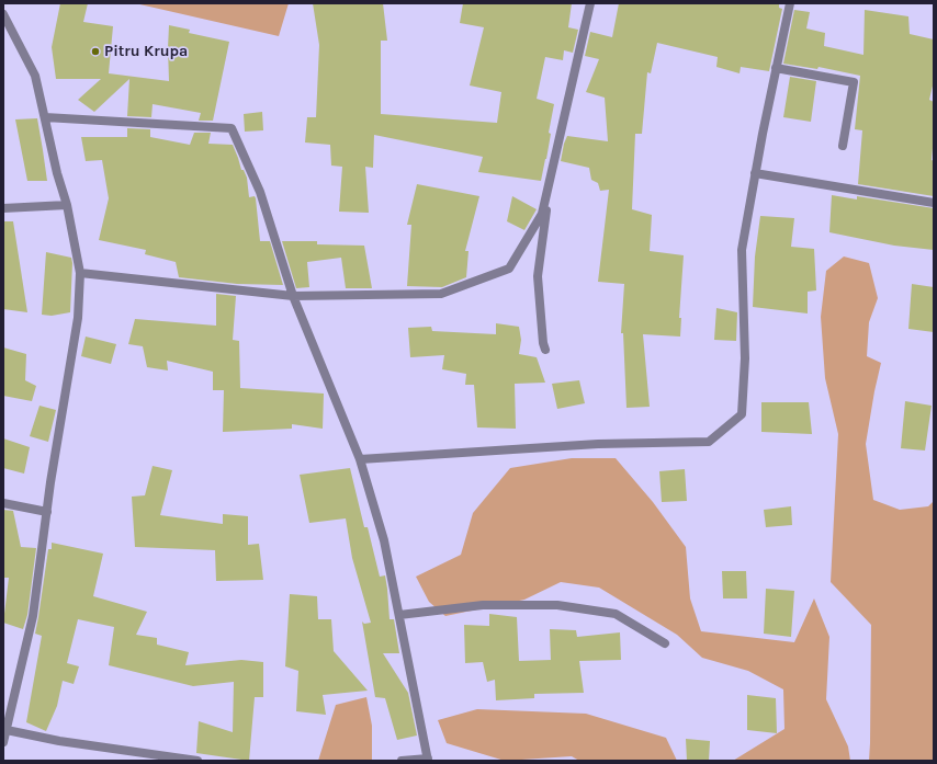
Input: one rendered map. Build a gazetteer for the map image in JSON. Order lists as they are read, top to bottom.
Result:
{
  "places": ["Pitru Krupa"]
}
